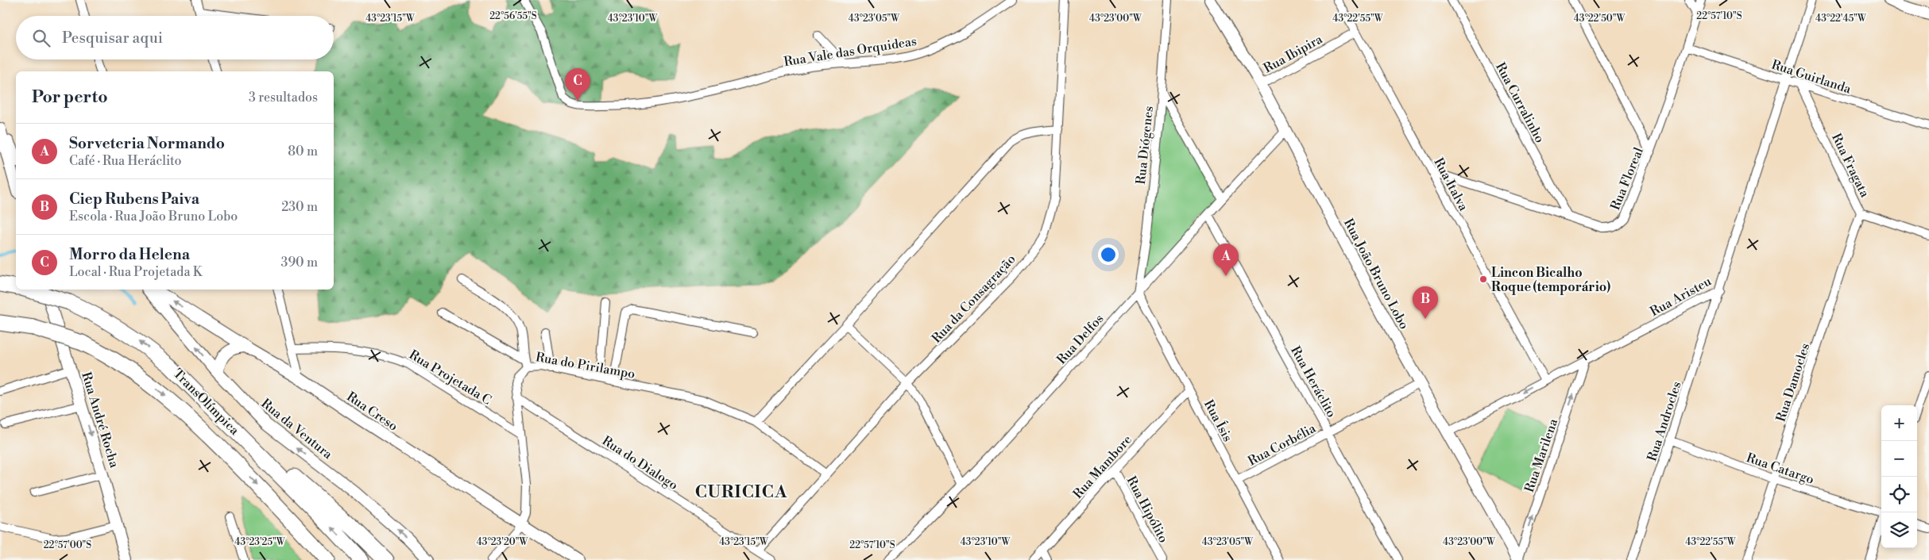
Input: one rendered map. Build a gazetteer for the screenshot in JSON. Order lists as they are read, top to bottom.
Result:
{
  "streets": {
    "highway": ["TransOlímpica"],
    "street": [
      "Rua Vale das Orquideas",
      "Rua Ibipira",
      "Rua Guirlanda",
      "Rua Curralinho",
      "Rua Diógenes",
      "Rua Fragata",
      "Rua Floreal",
      "Rua Italva",
      "Rua João Bruno Lobo",
      "Rua Aristeu",
      "Rua da Consagração",
      "Rua Delfos",
      "Rua do Pirilampo",
      "Rua Projetada C",
      "Rua Heráclito",
      "Rua Damocles",
      "Rua Creso",
      "Rua André Rocha",
      "Rua Ísis",
      "Rua Androcles",
      "Rua da Ventura",
      "Rua Corbélia",
      "Rua Marilena",
      "Rua do Dialogo",
      "Rua Mambore",
      "Rua Catargo",
      "Rua Hipólito"
    ]
  },
  "crossings": [
    ["Rua Ibipira", "Rua Italva"],
    ["Rua Ibipira", "Rua João Bruno Lobo"],
    ["Rua Guirlanda", "Rua Fragata"],
    ["Rua Guirlanda", "Rua Floreal"],
    ["Rua Guirlanda", "Rua Aristeu"],
    ["Rua Curralinho", "Rua Floreal"],
    ["Rua Diógenes", "Rua Delfos"],
    ["Rua Diógenes", "Rua Ísis"],
    ["Rua Fragata", "Rua Damocles"],
    ["Rua Floreal", "Rua Italva"],
    ["Rua Italva", "Rua Aristeu"],
    ["Rua João Bruno Lobo", "Rua Aristeu"],
    ["Rua João Bruno Lobo", "Rua Delfos"],
    ["Rua João Bruno Lobo", "Rua Corbélia"],
    ["Rua João Bruno Lobo", "Rua Marilena"],
    ["Rua Aristeu", "Rua Androcles"],
    ["Rua Aristeu", "Rua Marilena"],
    ["Rua da Consagração", "Rua do Pirilampo"],
    ["Rua da Consagração", "Rua do Dialogo"],
    ["Rua Delfos", "Rua Heráclito"],
    ["Rua Delfos", "Rua Ísis"],
    ["Rua do Pirilampo", "Rua Projetada C"],
    ["Rua do Pirilampo", "Rua Creso"],
    ["Rua do Pirilampo", "Rua do Dialogo"],
    ["Rua Heráclito", "Rua Corbélia"],
    ["Rua Damocles", "Rua Catargo"],
    ["Rua Ísis", "Rua Corbélia"],
    ["Rua Ísis", "Rua Mambore"],
    ["Rua Androcles", "Rua Catargo"],
    ["Rua Mambore", "Rua Hipólito"]
  ],
  "one_way": ["Rua da Ventura", "Rua Marilena"],
  "districts": ["CURICICA"],
  "places": ["Lincon Bicalho Roque (temporário)"],
  "page": {
    "search": "Pesquisar aqui",
    "pins": ["C", "A", "B"],
    "heading": ["Por perto", "3 resultados"],
    "list": [
      {
        "mark": "A",
        "name": "Sorveteria Normando",
        "note": "Café · Rua Heráclito",
        "value": "80 m"
      },
      {
        "mark": "B",
        "name": "Ciep Rubens Paiva",
        "note": "Escola · Rua João Bruno Lobo",
        "value": "230 m"
      },
      {
        "mark": "C",
        "name": "Morro da Helena",
        "note": "Local · Rua Projetada K",
        "value": "390 m"
      }
    ],
    "map_buttons": ["+", "−"]
  },
  "coordinates": [
    "22°56'55\"S",
    "22°57'10\"S",
    "43°23'15\"W",
    "43°23'10\"W",
    "43°23'05\"W",
    "43°23'00\"W",
    "43°22'55\"W",
    "43°22'50\"W",
    "43°22'45\"W",
    "43°23'25\"W",
    "43°23'20\"W",
    "22°57'00\"S"
  ]
}
